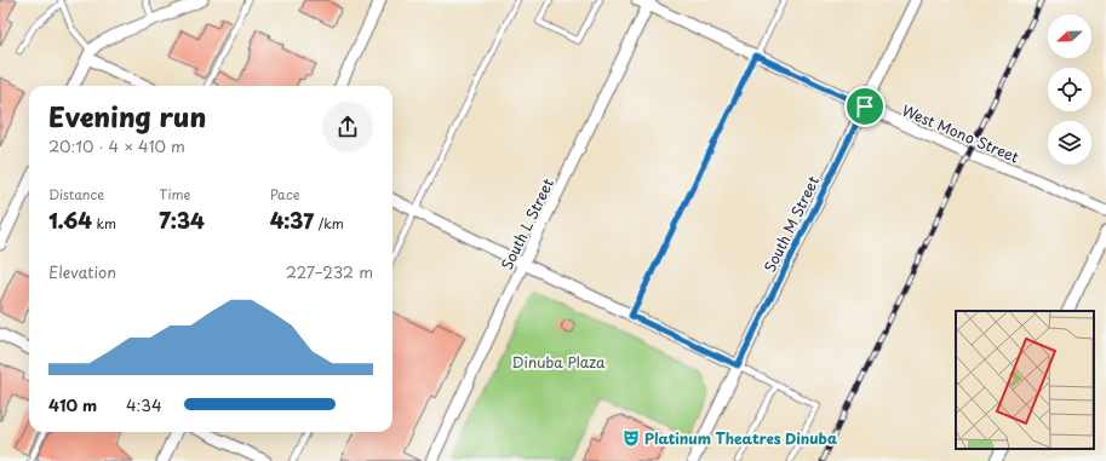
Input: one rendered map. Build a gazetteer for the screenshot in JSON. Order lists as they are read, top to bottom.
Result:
{
  "streets": {
    "street": ["West Mono Street", "South L Street", "South M Street"]
  },
  "crossings": [
    ["West Mono Street", "South L Street"],
    ["West Mono Street", "South M Street"]
  ],
  "parks": ["Dinuba Plaza"],
  "places": {
    "theatre": ["Platinum Theatres Dinuba"]
  },
  "north": "left",
  "page": {
    "heading": ["Evening run", "20:10 · 4 × 410 m"],
    "stats": [
      ["Distance", "1.64 km"],
      ["Time", "7:34"],
      ["Pace", "4:37 /km"]
    ],
    "chart": ["Elevation", "227–232 m"],
    "list": [
      {
        "name": "410 m",
        "note": "4:34"
      }
    ]
  }
}
